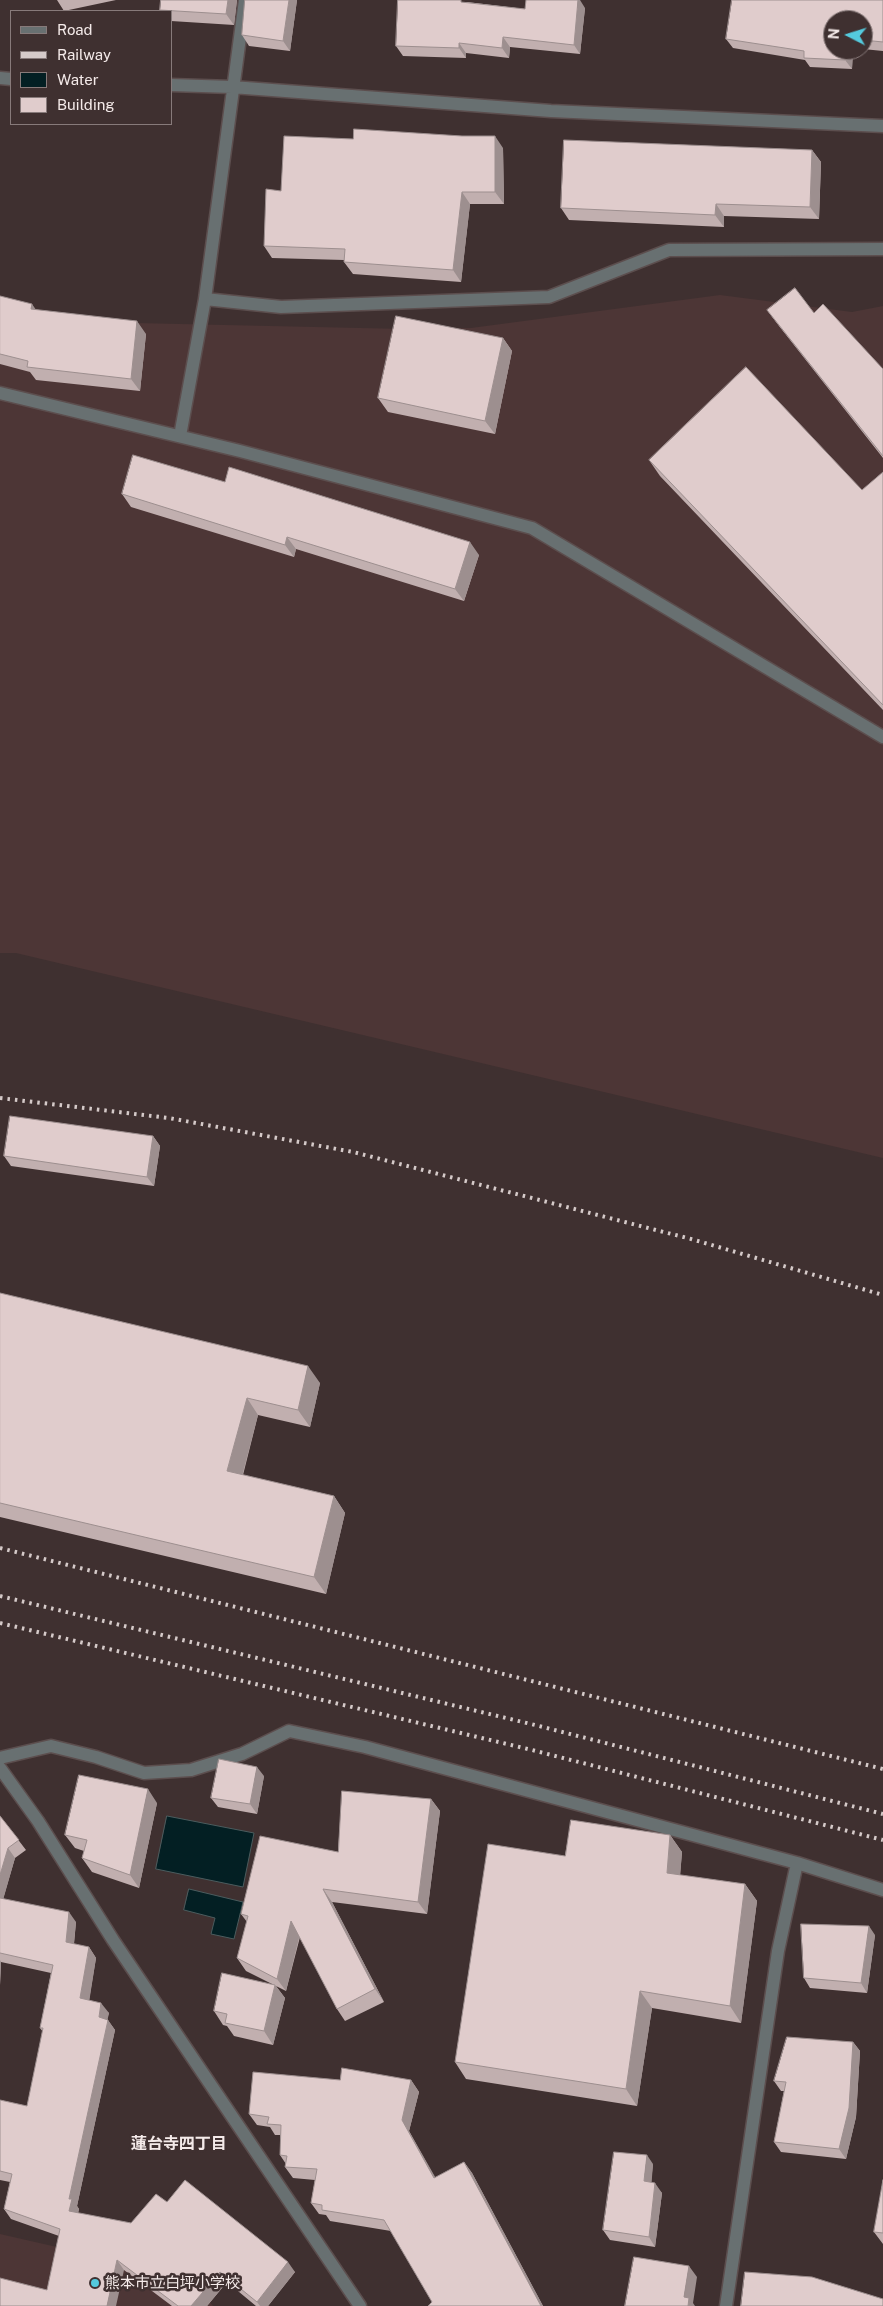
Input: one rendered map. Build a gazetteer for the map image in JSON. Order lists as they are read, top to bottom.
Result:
{
  "districts": ["蓮台寺四丁目"],
  "places": ["熊本市立白坪小学校"],
  "legend": [
    "Road",
    "Railway",
    "Water",
    "Building"
  ],
  "north": "left"
}
